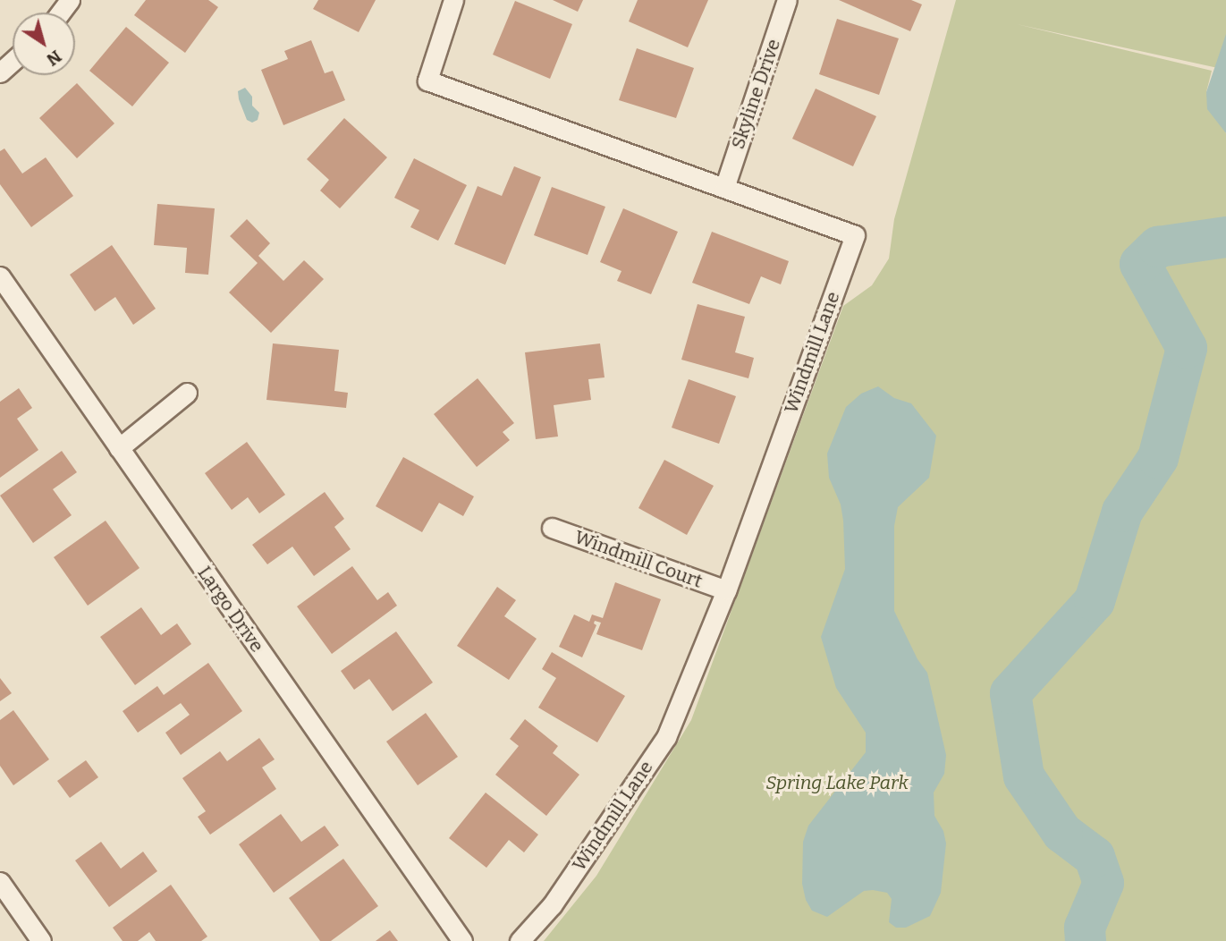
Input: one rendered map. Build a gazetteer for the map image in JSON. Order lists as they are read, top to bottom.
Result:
{
  "streets": {
    "street": [
      "Skyline Drive",
      "Windmill Lane",
      "Windmill Court",
      "Largo Drive"
    ]
  },
  "crossings": [
    ["Skyline Drive", "Windmill Lane"],
    ["Windmill Lane", "Windmill Court"]
  ],
  "parks": ["Spring Lake Park"],
  "north": "bottom right"
}
